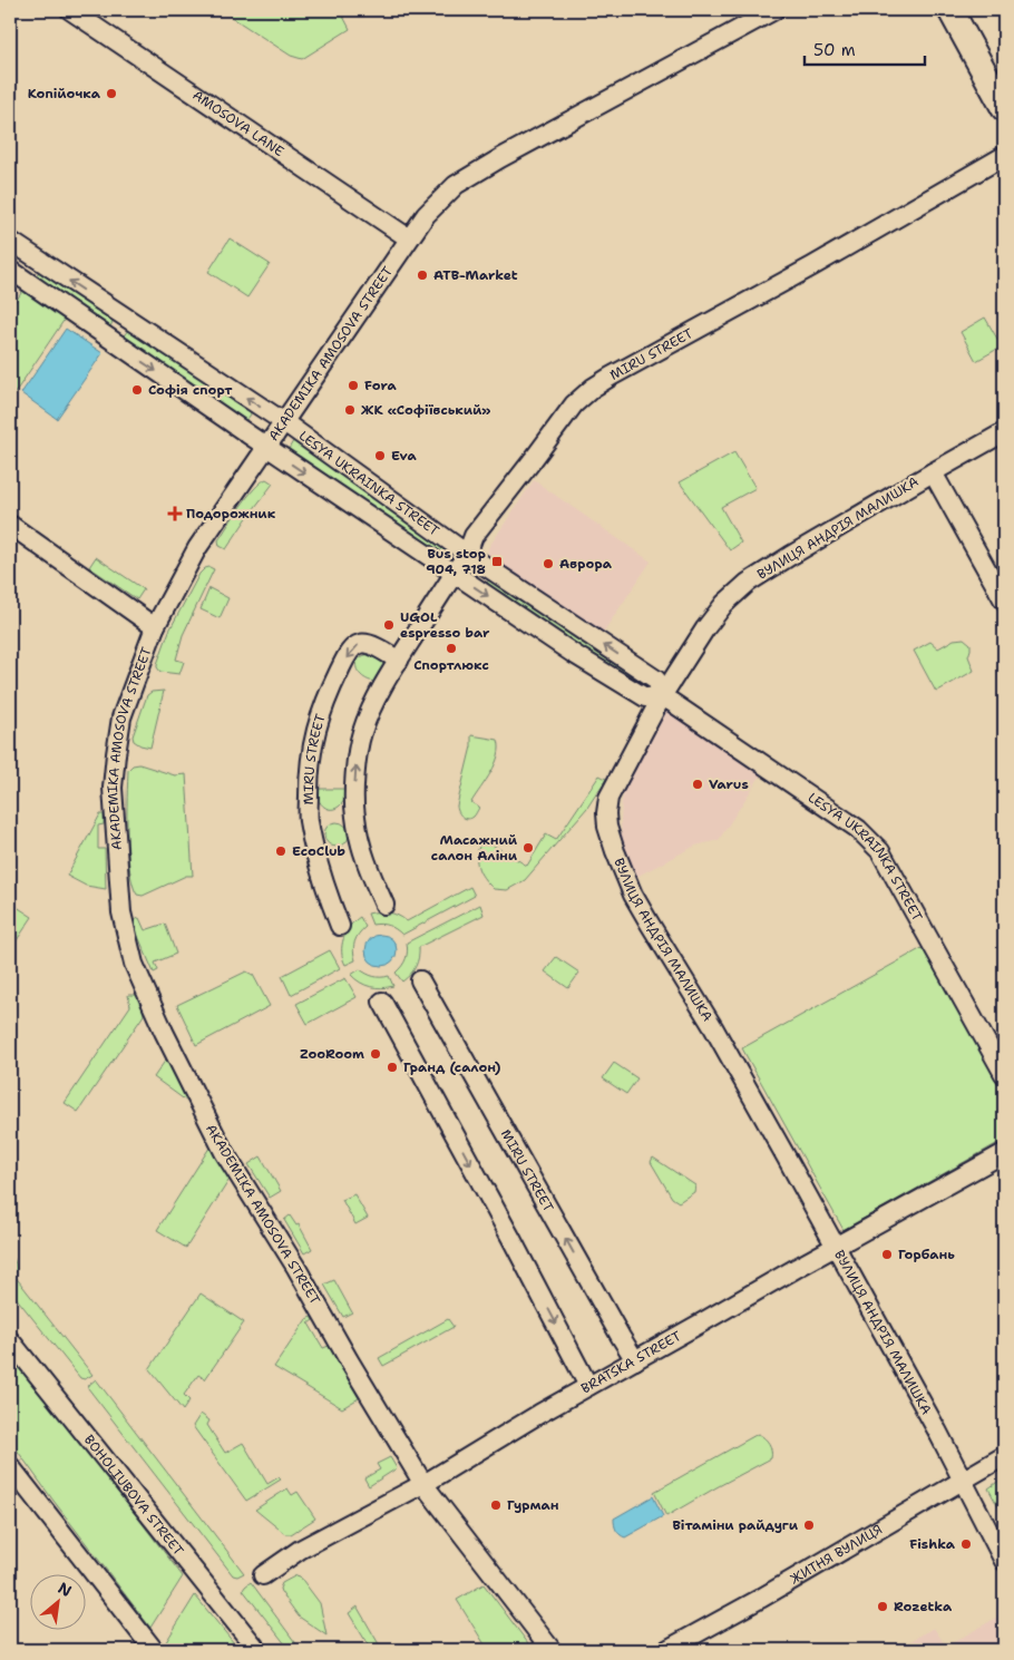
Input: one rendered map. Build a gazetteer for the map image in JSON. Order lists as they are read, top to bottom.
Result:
{
  "streets": {
    "street": [
      "AMOSOVA LANE",
      "AKADEMIKA AMOSOVA STREET",
      "MIRU STREET",
      "LESYA UKRAINKA STREET",
      "ВУЛИЦЯ АНДРІЯ МАЛИШКА",
      "BRATSKA STREET",
      "BOHOLIUBOVA STREET",
      "ЖИТНЯ ВУЛИЦЯ"
    ]
  },
  "crossings": [
    ["AMOSOVA LANE", "AKADEMIKA AMOSOVA STREET"],
    ["AKADEMIKA AMOSOVA STREET", "LESYA UKRAINKA STREET"],
    ["AKADEMIKA AMOSOVA STREET", "BRATSKA STREET"],
    ["MIRU STREET", "LESYA UKRAINKA STREET"],
    ["MIRU STREET", "BRATSKA STREET"],
    ["LESYA UKRAINKA STREET", "ВУЛИЦЯ АНДРІЯ МАЛИШКА"],
    ["ВУЛИЦЯ АНДРІЯ МАЛИШКА", "BRATSKA STREET"],
    ["ВУЛИЦЯ АНДРІЯ МАЛИШКА", "ЖИТНЯ ВУЛИЦЯ"]
  ],
  "places": {
    "other": [
      "Копійочка",
      "ATB-Market",
      "Fora",
      "Софія спорт",
      "ЖК «Софіївський»",
      "Eva",
      "Аврора",
      "UGOL espresso bar",
      "Спортлюкс",
      "Varus",
      "Масажний салон Аліни",
      "EcoClub",
      "ZooRoom",
      "Гранд (салон)",
      "Горбань",
      "Гурман",
      "Вітаміни райдуги",
      "Fishka",
      "Rozetka"
    ],
    "health": ["Подорожник"],
    "transit": ["Bus stop 904, 718"]
  },
  "scale_bar": "50 m",
  "north": "top right"
}
